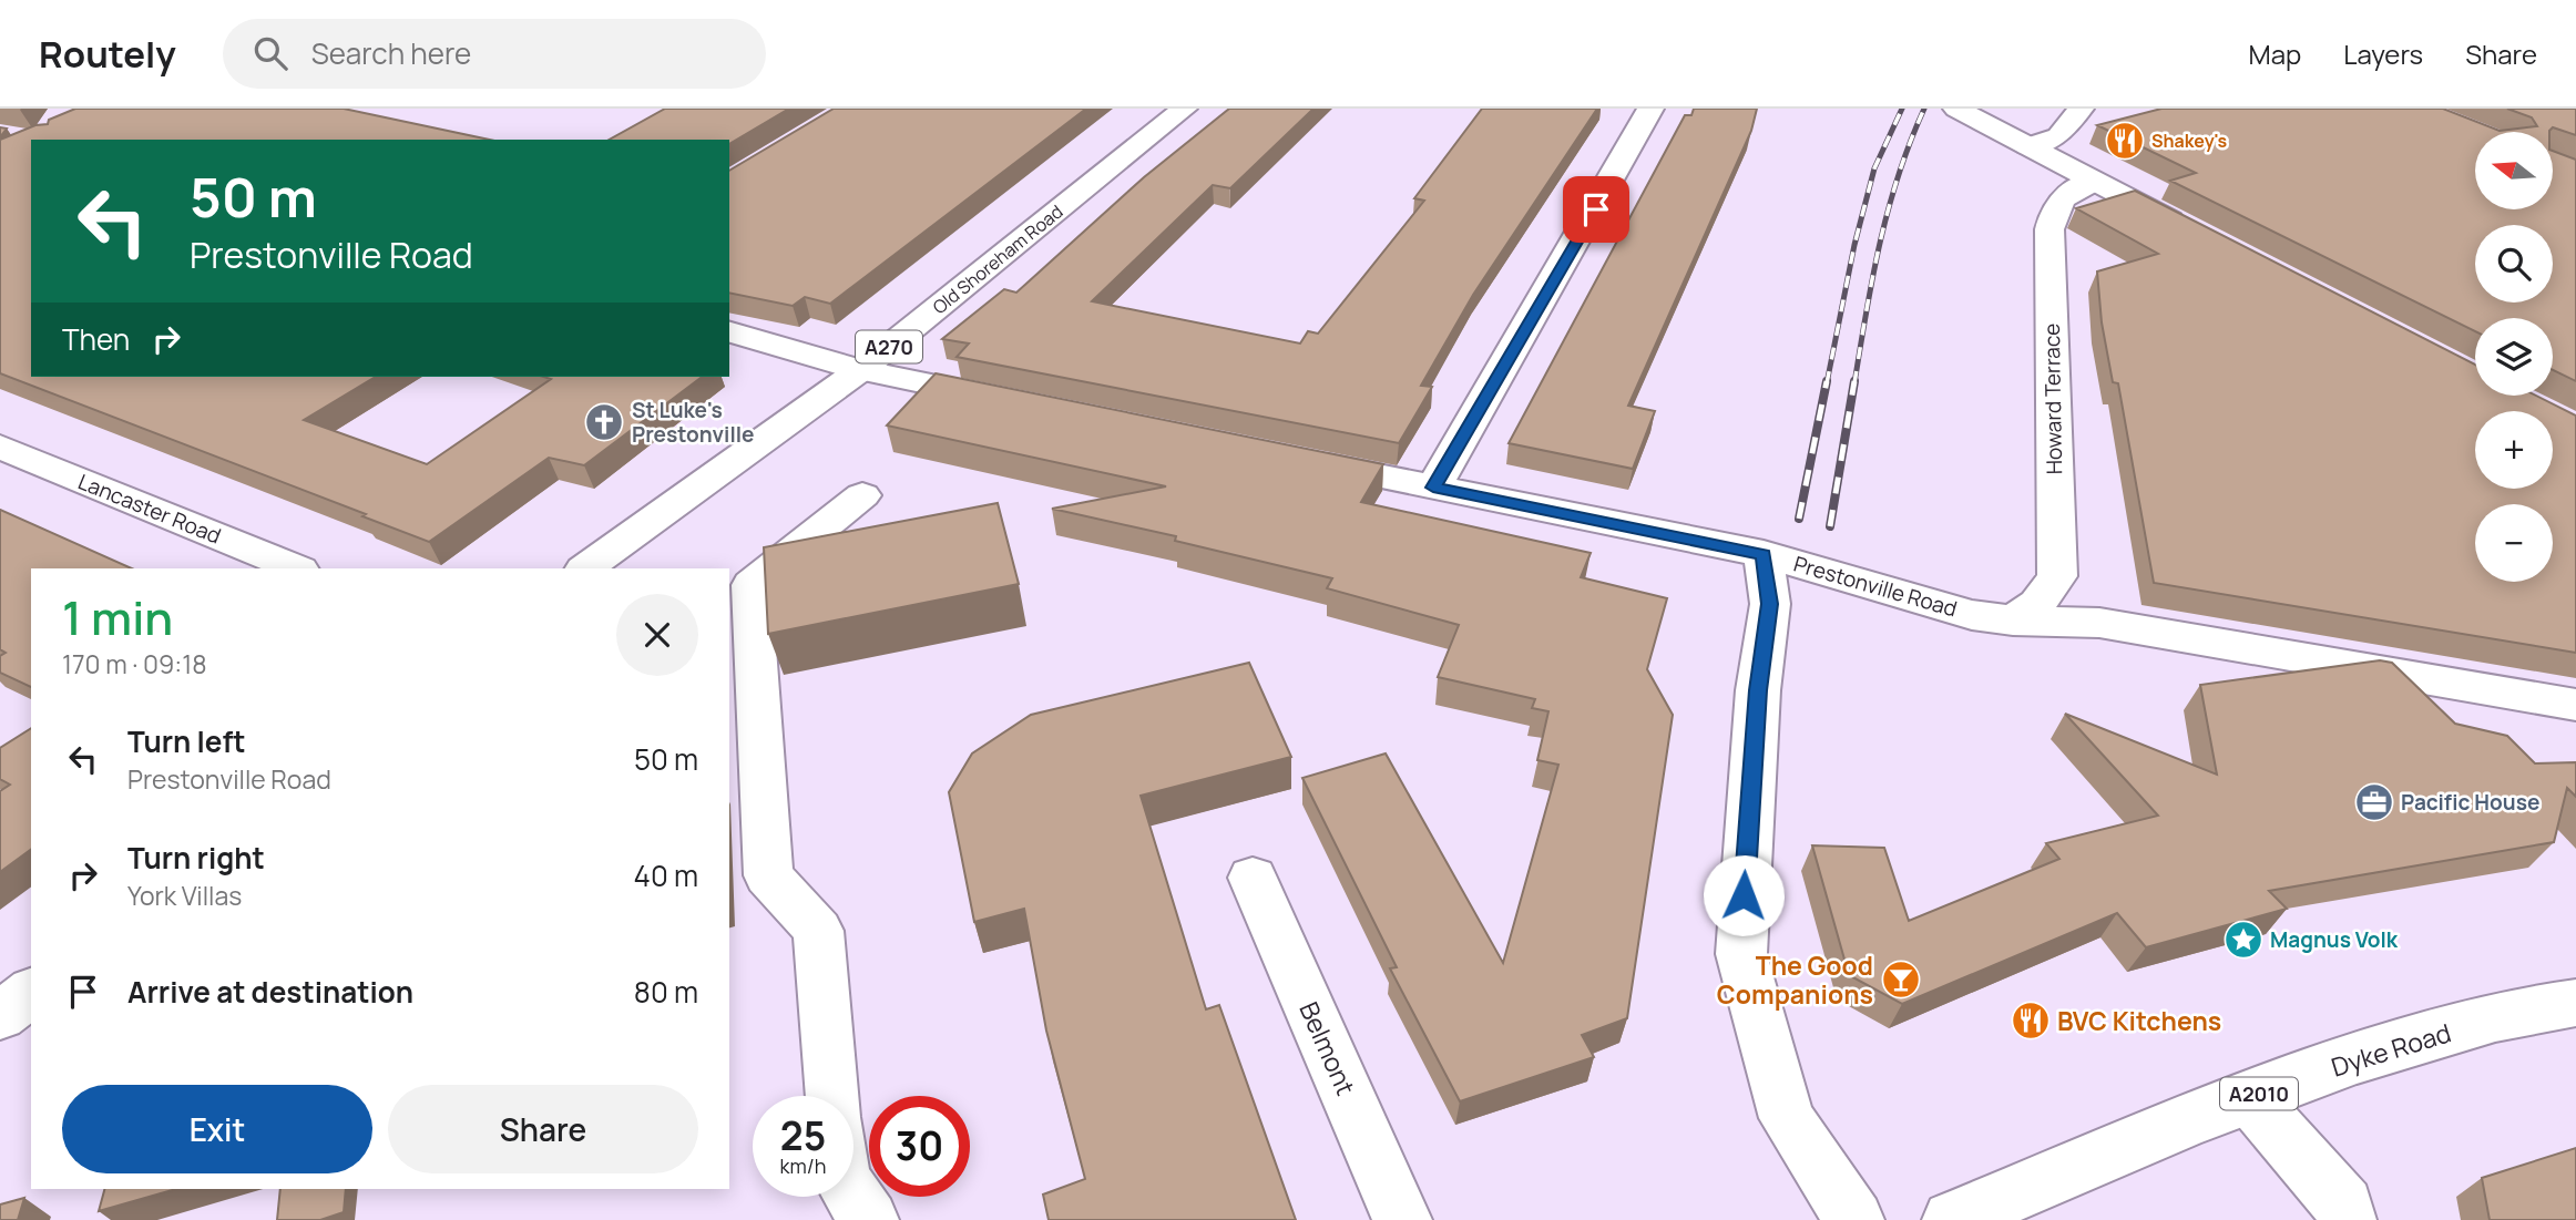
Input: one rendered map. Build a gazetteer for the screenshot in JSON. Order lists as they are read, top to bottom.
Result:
{
  "streets": {
    "street": [
      "Old Shoreham Road",
      "A270",
      "Howard Terrace",
      "Lancaster Road",
      "Prestonville Road",
      "Belmont",
      "Dyke Road",
      "A2010"
    ]
  },
  "crossings": [
    ["Howard Terrace", "Prestonville Road"]
  ],
  "places": {
    "restaurant": ["Shakey's", "BVC Kitchens"],
    "church": ["St Luke's Prestonville"],
    "office": ["Pacific House"],
    "place": ["Magnus Volk"],
    "bar": ["The Good Companions"]
  },
  "north": "left",
  "page": {
    "header": "Routely",
    "search": "Search here",
    "nav": ["Map", "Layers", "Share"],
    "map_buttons": ["+", "−"],
    "turn": ["50 m", "Prestonville Road"],
    "then": "Then",
    "heading": ["1 min", "170 m · 09:18"],
    "list": [
      {
        "name": "Turn left",
        "note": "Prestonville Road",
        "value": "50 m"
      },
      {
        "name": "Turn right",
        "note": "York Villas",
        "value": "40 m"
      },
      {
        "name": "Arrive at destination",
        "value": "80 m"
      }
    ],
    "buttons": ["Exit", "Share"],
    "speed": "25 km/h",
    "limit": "30"
  }
}
